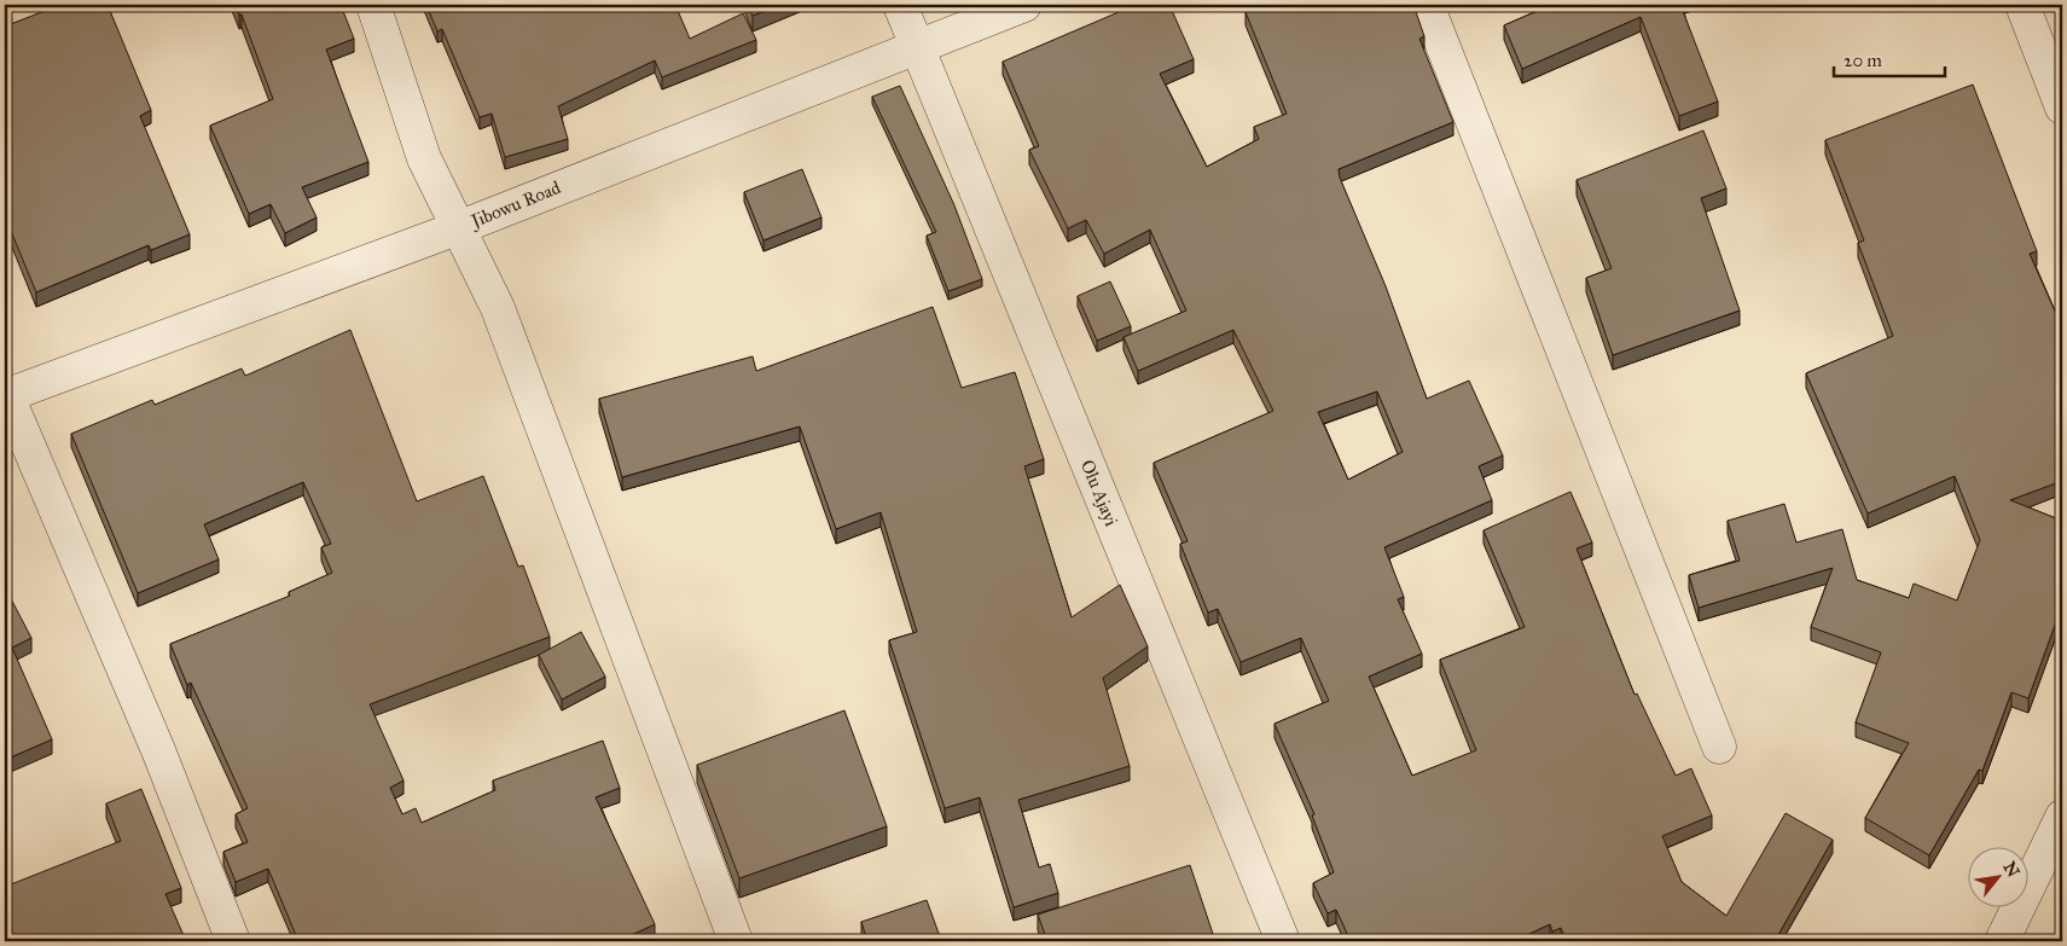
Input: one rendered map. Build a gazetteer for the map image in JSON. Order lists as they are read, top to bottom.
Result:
{
  "streets": {
    "street": ["Jibowu Road", "Olu Ajayi"]
  },
  "crossings": [
    ["Jibowu Road", "Olu Ajayi"]
  ],
  "scale_bar": "20 m",
  "north": "top right"
}
